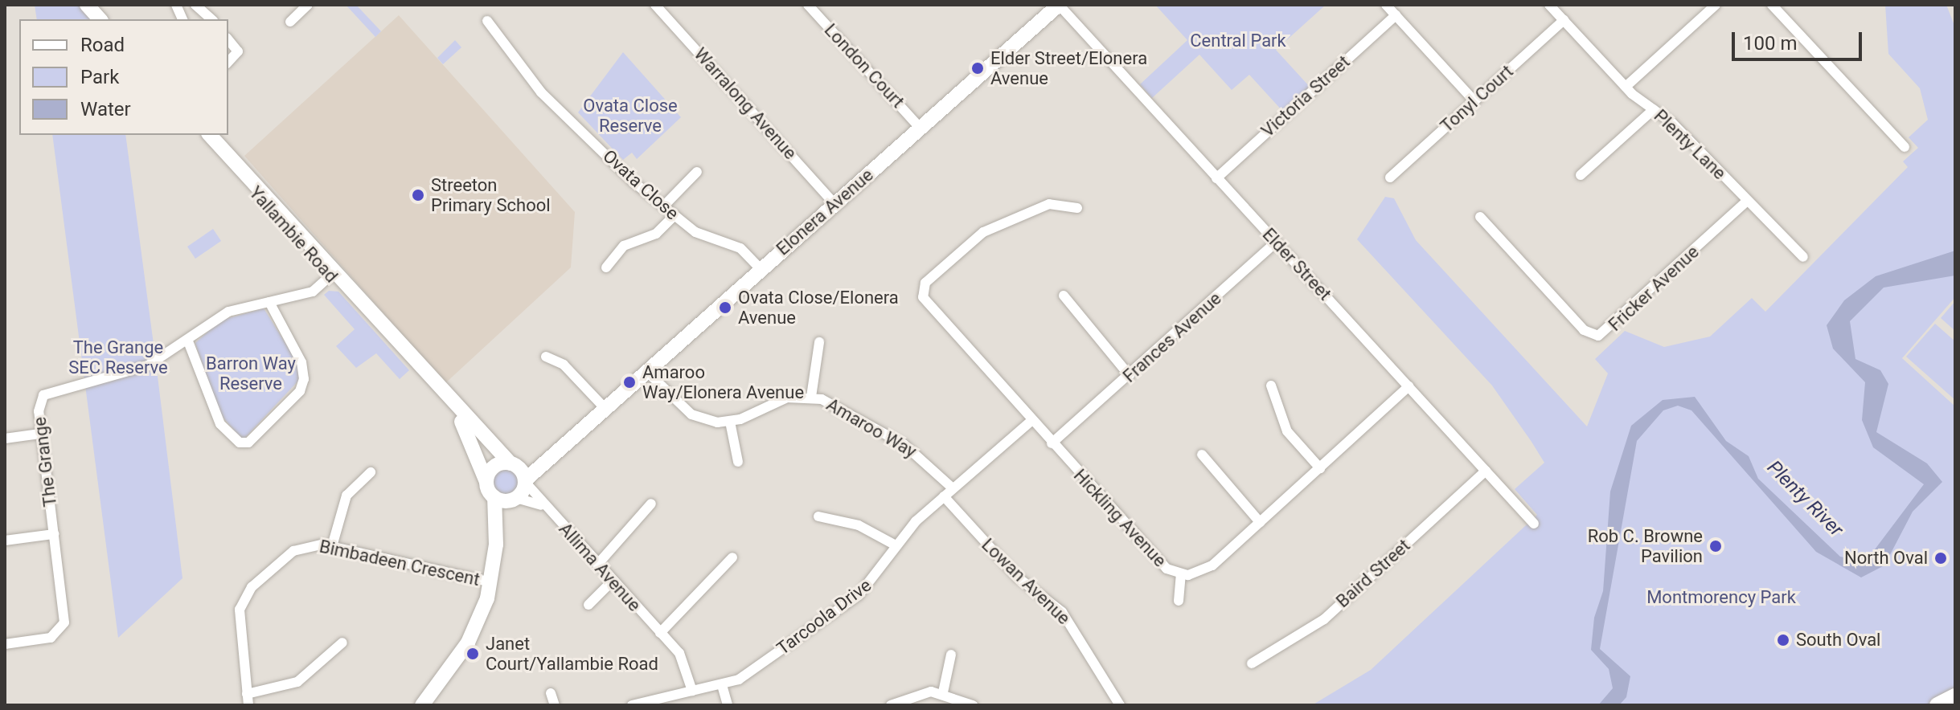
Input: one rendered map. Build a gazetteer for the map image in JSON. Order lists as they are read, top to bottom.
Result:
{
  "streets": {
    "street": [
      "London Court",
      "Victoria Street",
      "Tonyl Court",
      "Warralong Avenue",
      "Plenty Lane",
      "Ovata Close",
      "Elonera Avenue",
      "Yallambie Road",
      "Elder Street",
      "Fricker Avenue",
      "Frances Avenue",
      "Amaroo Way",
      "The Grange",
      "Hickling Avenue",
      "Bimbadeen Crescent",
      "Allima Avenue",
      "Baird Street",
      "Lowan Avenue",
      "Tarcoola Drive"
    ]
  },
  "crossings": [
    ["London Court", "Elonera Avenue"],
    ["Victoria Street", "Elder Street"],
    ["Tonyl Court", "Plenty Lane"],
    ["Warralong Avenue", "Elonera Avenue"],
    ["Plenty Lane", "Fricker Avenue"],
    ["Ovata Close", "Elonera Avenue"],
    ["Elonera Avenue", "Yallambie Road"],
    ["Elonera Avenue", "Elder Street"],
    ["Elonera Avenue", "Allima Avenue"],
    ["Yallambie Road", "The Grange"],
    ["Yallambie Road", "Allima Avenue"],
    ["Elder Street", "Frances Avenue"],
    ["Elder Street", "Hickling Avenue"],
    ["Elder Street", "Baird Street"],
    ["Frances Avenue", "Hickling Avenue"],
    ["Amaroo Way", "Tarcoola Drive"],
    ["Hickling Avenue", "Tarcoola Drive"],
    ["Allima Avenue", "Tarcoola Drive"],
    ["Lowan Avenue", "Tarcoola Drive"]
  ],
  "water": ["Plenty River"],
  "parks": [
    "Central Park",
    "Ovata Close Reserve",
    "The Grange SEC Reserve",
    "Barron Way Reserve",
    "Montmorency Park"
  ],
  "places": [
    "Elder Street/Elonera Avenue",
    "Streeton Primary School",
    "Ovata Close/Elonera Avenue",
    "Amaroo Way/Elonera Avenue",
    "Rob C. Browne Pavilion",
    "North Oval",
    "South Oval",
    "Janet Court/Yallambie Road"
  ],
  "legend": ["Road", "Park", "Water"],
  "scale_bar": "100 m"
}
